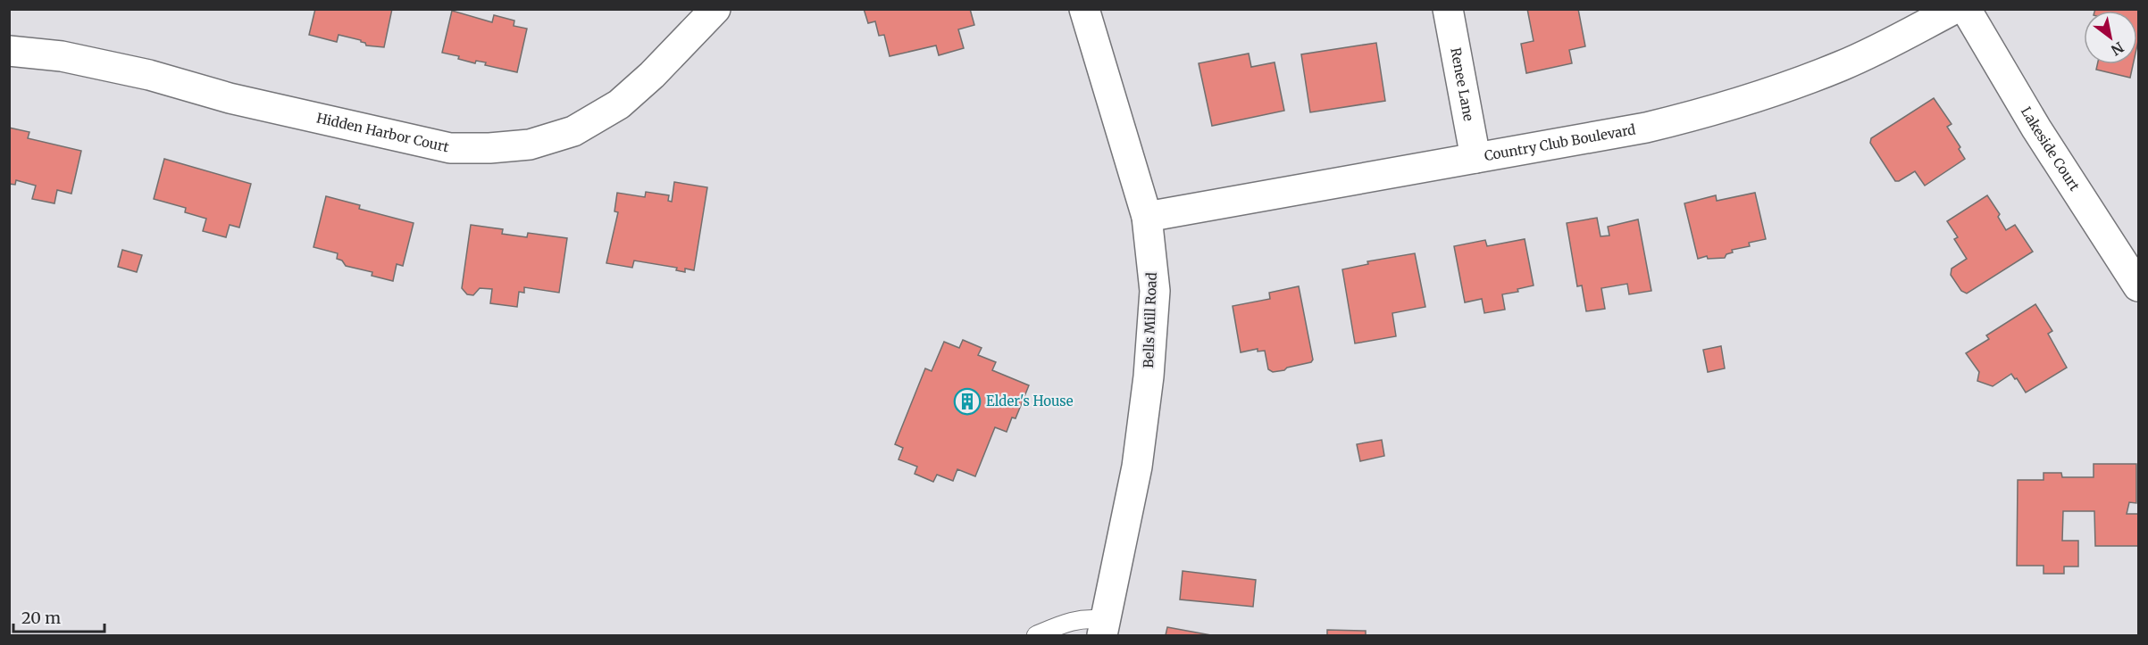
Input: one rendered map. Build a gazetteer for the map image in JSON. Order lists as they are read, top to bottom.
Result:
{
  "streets": {
    "street": [
      "Renee Lane",
      "Hidden Harbor Court",
      "Country Club Boulevard",
      "Lakeside Court",
      "Bells Mill Road"
    ]
  },
  "crossings": [
    ["Renee Lane", "Country Club Boulevard"],
    ["Country Club Boulevard", "Bells Mill Road"]
  ],
  "places": {
    "building": ["Elder's House"]
  },
  "scale_bar": "20 m",
  "north": "bottom right"
}
